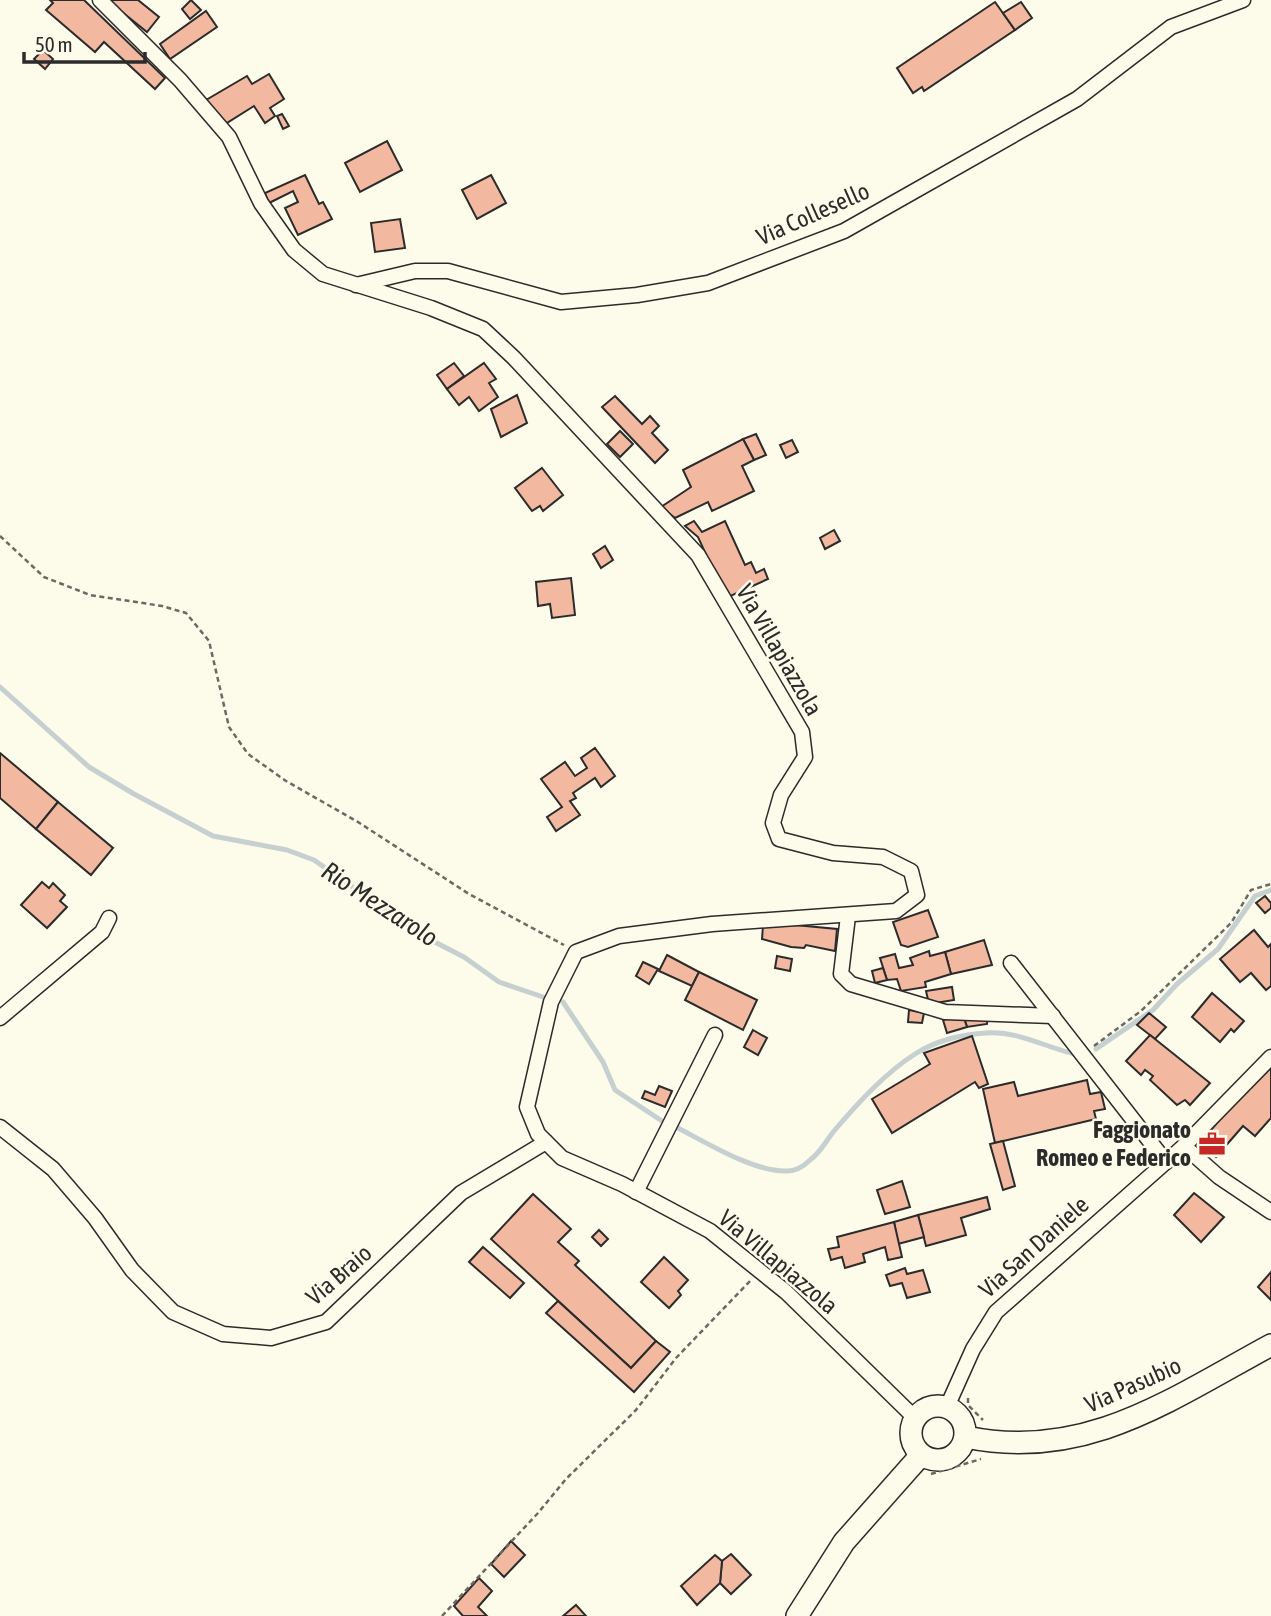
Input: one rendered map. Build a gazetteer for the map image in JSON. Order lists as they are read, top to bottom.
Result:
{
  "streets": {
    "street": [
      "Via Collesello",
      "Via Villapiazzola",
      "Via San Daniele",
      "Via Braio",
      "Via Pasubio"
    ]
  },
  "crossings": [
    ["Via Collesello", "Via Villapiazzola"],
    ["Via Villapiazzola", "Via San Daniele"],
    ["Via Villapiazzola", "Via Braio"],
    ["Via Villapiazzola", "Via Pasubio"],
    ["Via San Daniele", "Via Pasubio"]
  ],
  "water": ["Rio Mezzarolo"],
  "places": {
    "office": ["Faggionato Romeo e Federico"]
  },
  "scale_bar": "50 m"
}
